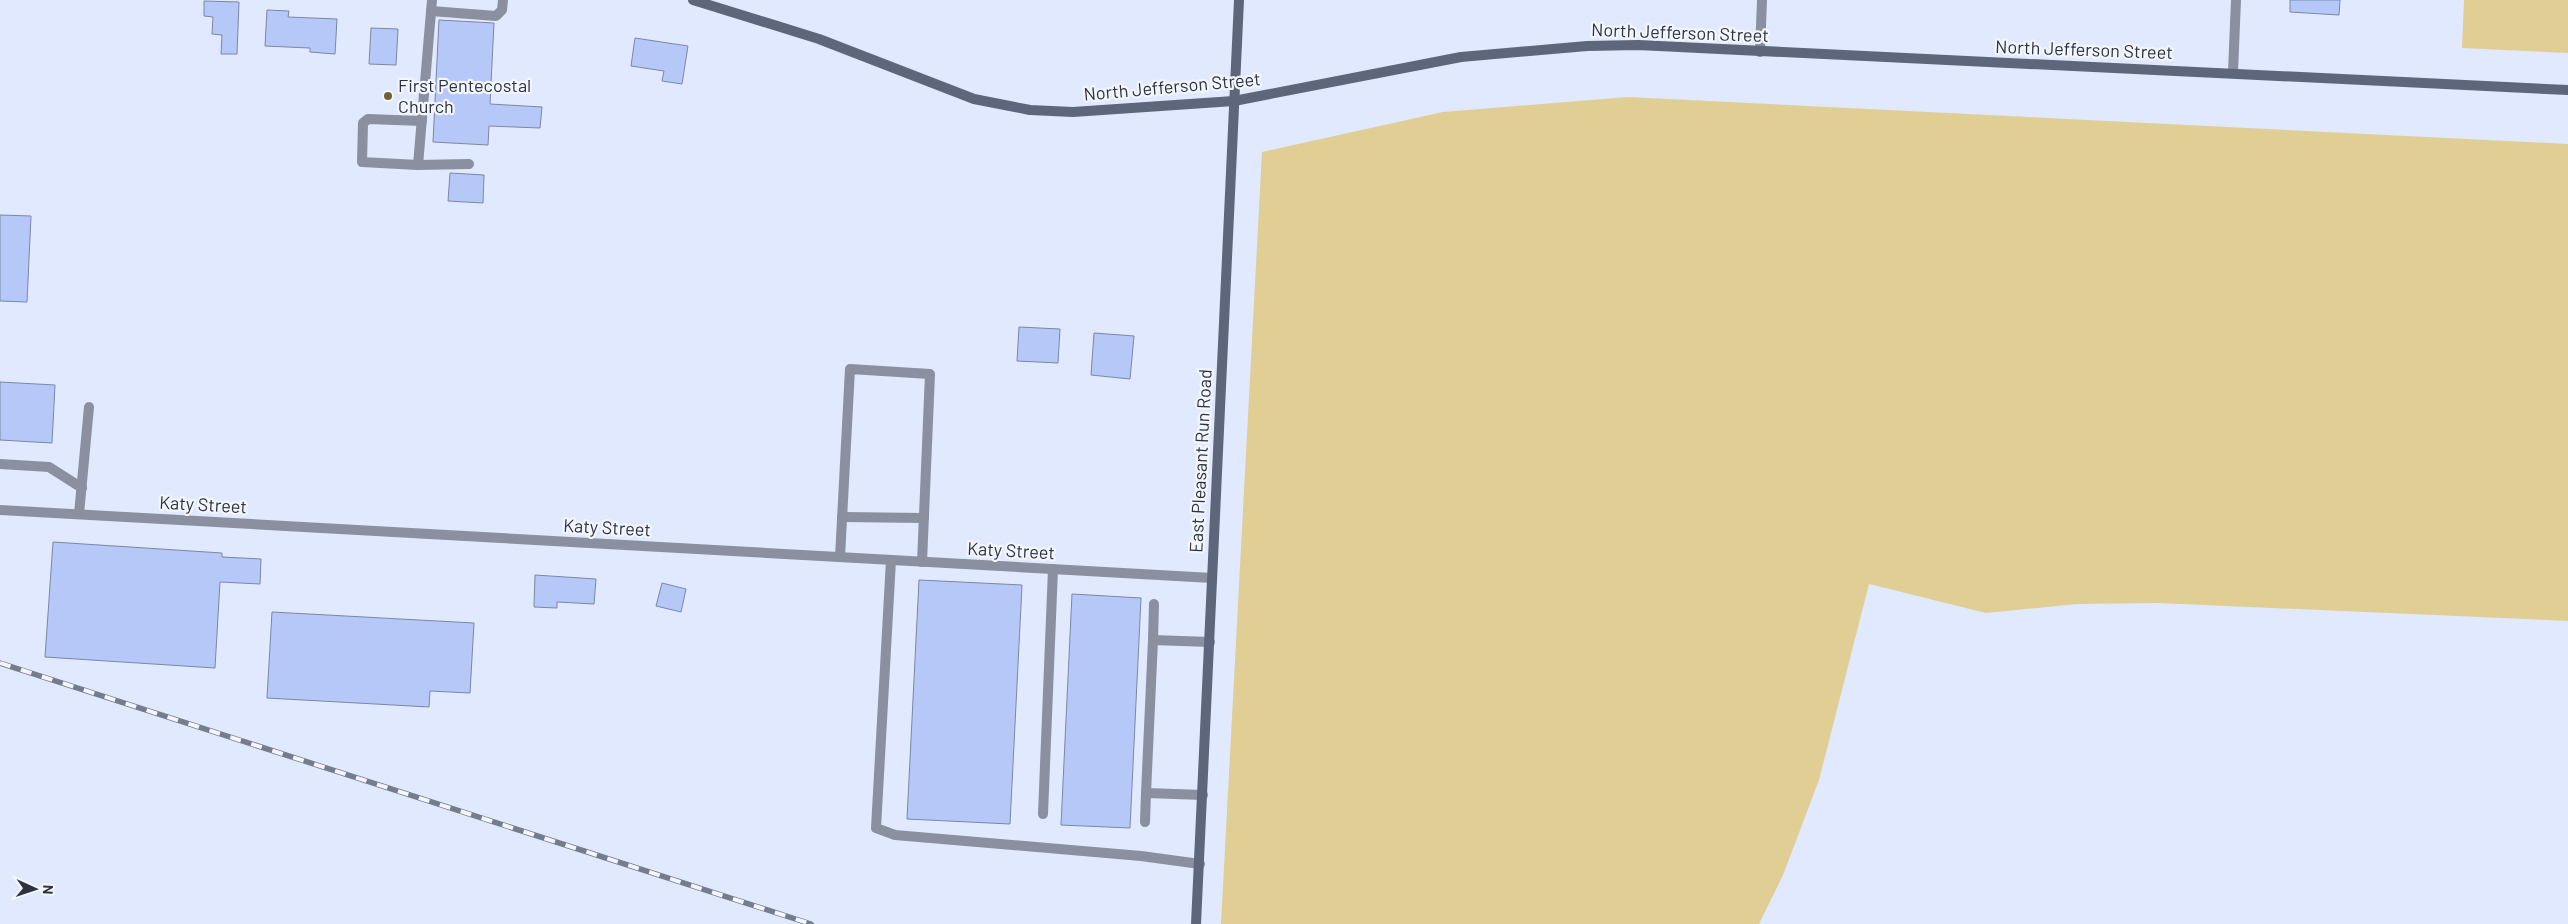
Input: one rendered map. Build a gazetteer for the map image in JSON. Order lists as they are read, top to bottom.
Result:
{
  "streets": {
    "street": ["North Jefferson Street", "East Pleasant Run Road", "Katy Street"]
  },
  "crossings": [
    ["North Jefferson Street", "East Pleasant Run Road"],
    ["East Pleasant Run Road", "Katy Street"]
  ],
  "places": ["First Pentecostal Church"],
  "north": "right"
}
